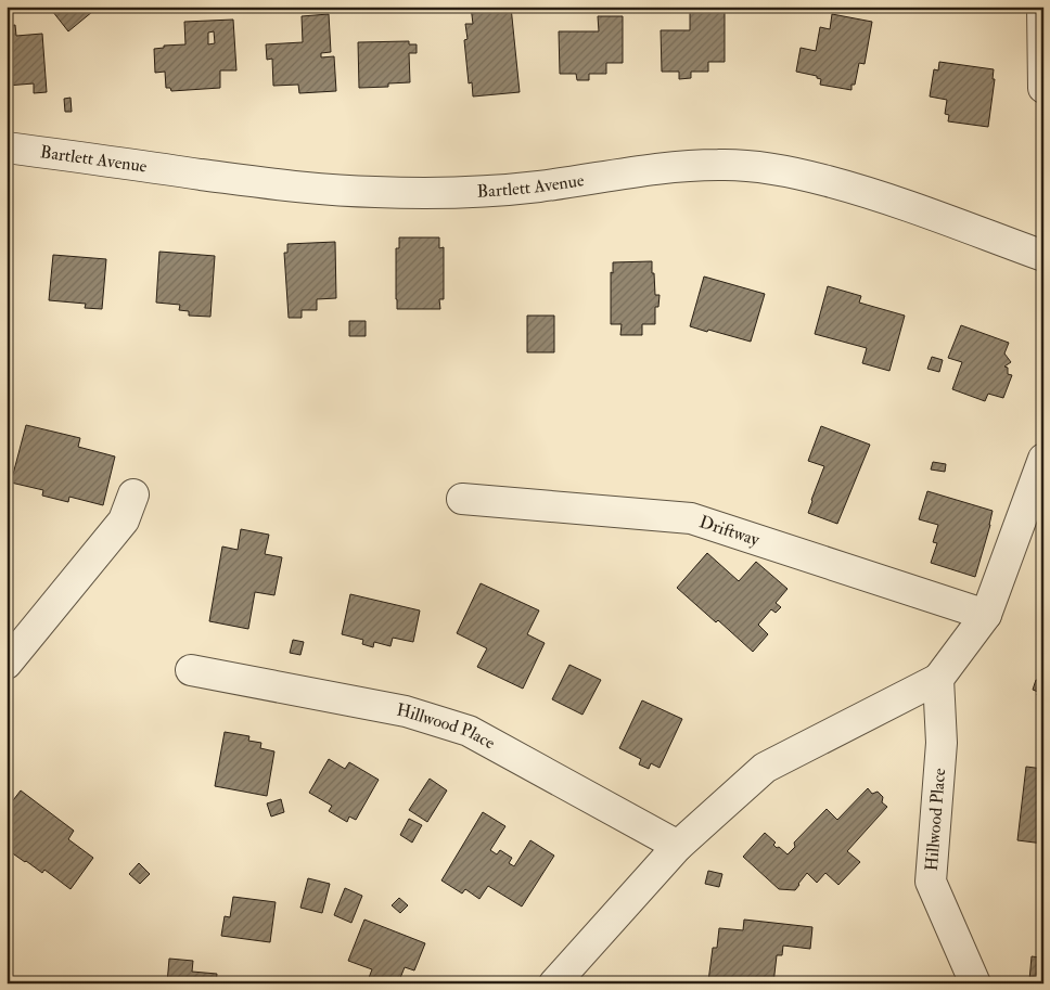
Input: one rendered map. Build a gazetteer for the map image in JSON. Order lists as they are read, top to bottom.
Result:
{
  "streets": {
    "street": ["Bartlett Avenue", "Driftway", "Hillwood Place"]
  }
}
